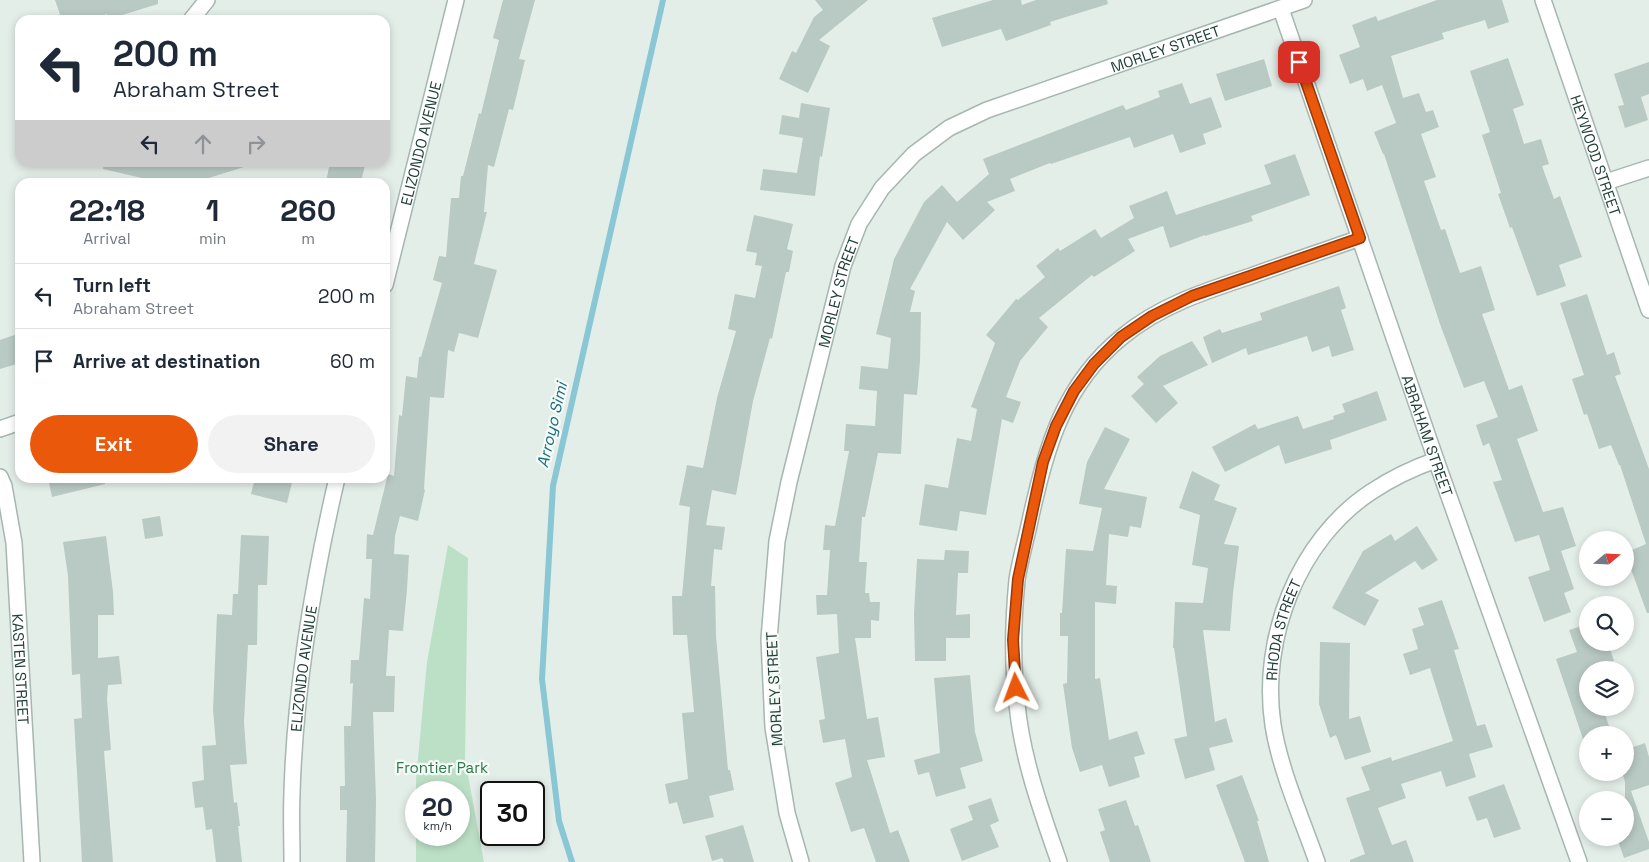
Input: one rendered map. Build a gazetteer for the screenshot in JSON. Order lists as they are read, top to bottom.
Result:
{
  "streets": {
    "street": [
      "MORLEY STREET",
      "ELIZONDO AVENUE",
      "HEYWOOD STREET",
      "ABRAHAM STREET",
      "RHODA STREET",
      "KASTEN STREET"
    ]
  },
  "crossings": [
    ["MORLEY STREET", "ABRAHAM STREET"],
    ["ABRAHAM STREET", "RHODA STREET"]
  ],
  "water": ["Arroyo Simi"],
  "parks": ["Frontier Park"],
  "north": "right",
  "page": {
    "turn": ["200 m", "Abraham Street"],
    "eta": [
      "22:18",
      "Arrival",
      "1",
      "min",
      "260",
      "m"
    ],
    "list": [
      {
        "name": "Turn left",
        "note": "Abraham Street",
        "value": "200 m"
      },
      {
        "name": "Arrive at destination",
        "value": "60 m"
      }
    ],
    "buttons": ["Exit", "Share"],
    "map_buttons": ["+", "−"],
    "speed": "20 km/h",
    "limit": "30"
  }
}
